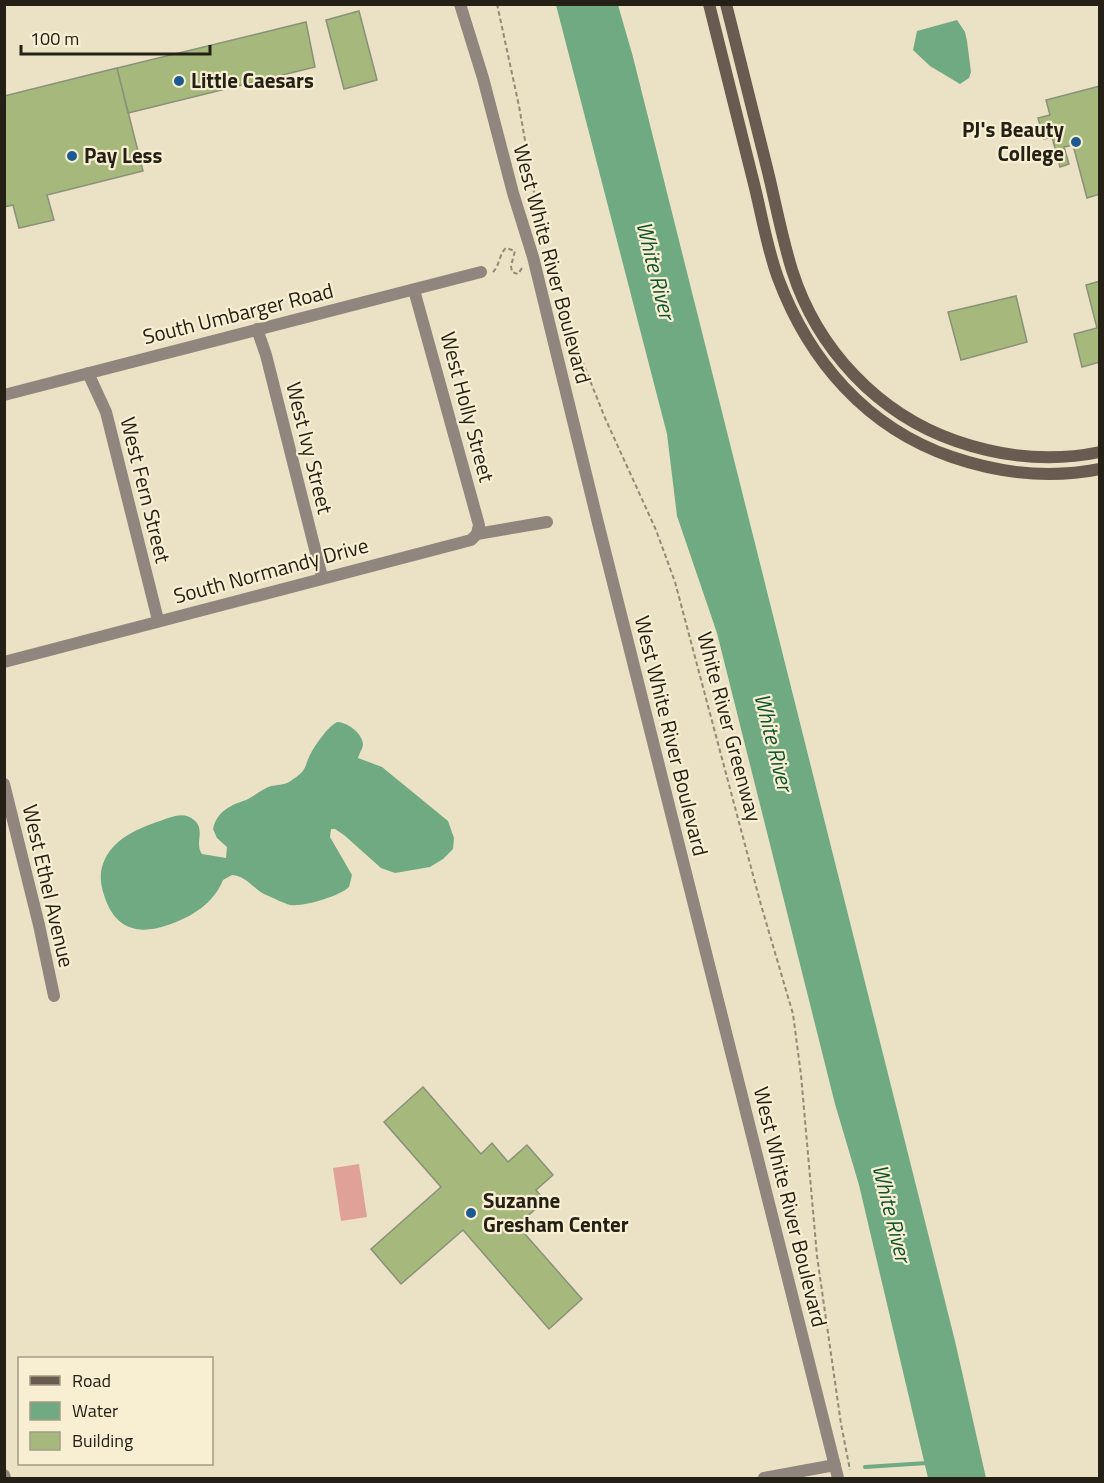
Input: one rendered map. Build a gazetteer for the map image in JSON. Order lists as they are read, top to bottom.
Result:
{
  "streets": {
    "street": [
      "West White River Boulevard",
      "South Umbarger Road",
      "West Holly Street",
      "West Ivy Street",
      "West Fern Street",
      "South Normandy Drive",
      "West Ethel Avenue"
    ],
    "path": ["White River Greenway"]
  },
  "crossings": [
    ["South Umbarger Road", "West Holly Street"],
    ["South Umbarger Road", "West Ivy Street"],
    ["South Umbarger Road", "West Fern Street"],
    ["West Holly Street", "South Normandy Drive"],
    ["West Ivy Street", "South Normandy Drive"],
    ["West Fern Street", "South Normandy Drive"]
  ],
  "water": ["White River"],
  "places": [
    "Little Caesars",
    "PJ's Beauty College",
    "Pay Less",
    "Suzanne Gresham Center"
  ],
  "legend": ["Road", "Water", "Building"],
  "scale_bar": "100 m"
}
